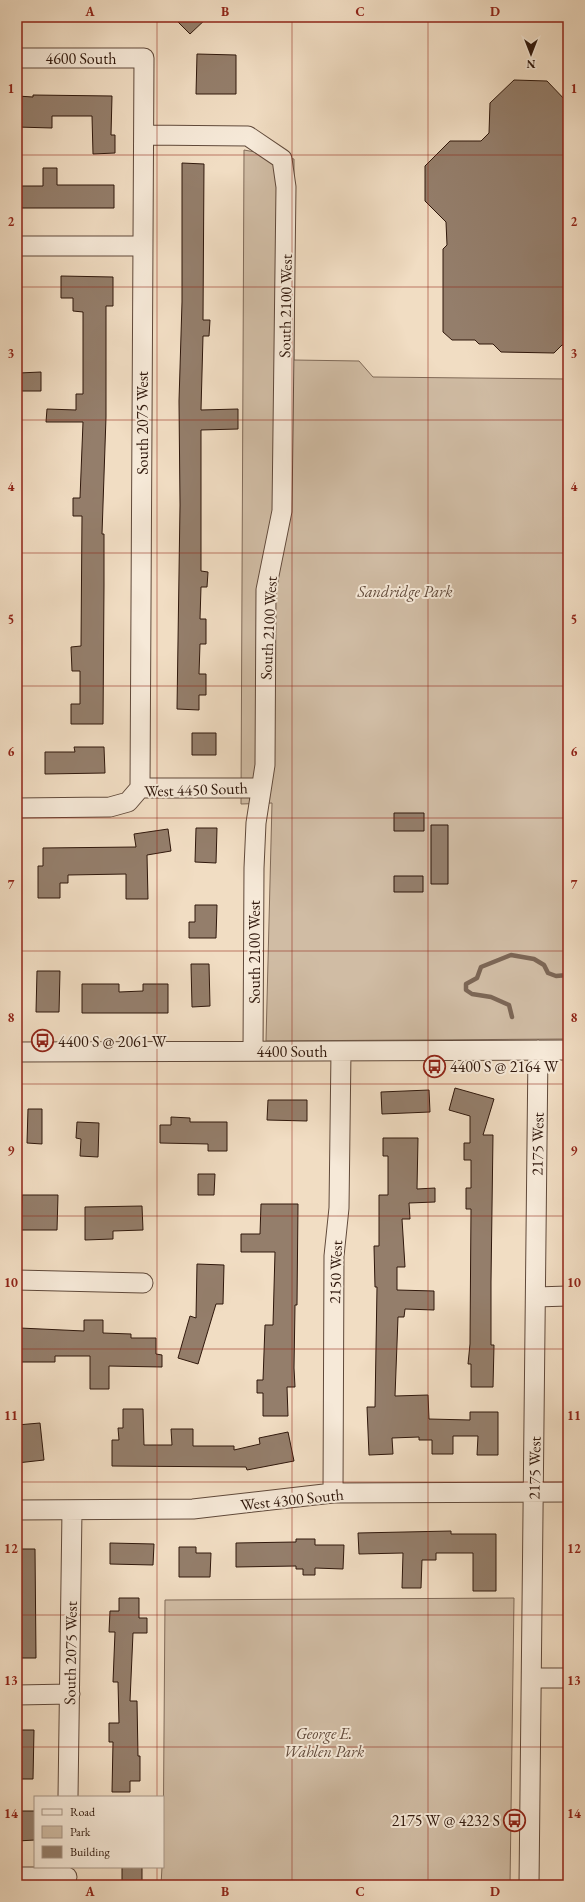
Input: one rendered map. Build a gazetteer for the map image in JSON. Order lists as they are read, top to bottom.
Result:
{
  "streets": {
    "street": [
      "4600 South",
      "South 2100 West",
      "South 2075 West",
      "West 4450 South",
      "4400 South",
      "2175 West",
      "2150 West",
      "West 4300 South"
    ]
  },
  "crossings": [
    ["4600 South", "South 2075 West"],
    ["South 2100 West", "South 2075 West"],
    ["South 2100 West", "West 4450 South"],
    ["South 2100 West", "4400 South"],
    ["South 2075 West", "West 4450 South"],
    ["South 2075 West", "West 4300 South"],
    ["4400 South", "2175 West"],
    ["4400 South", "2150 West"],
    ["2175 West", "West 4300 South"],
    ["2150 West", "West 4300 South"]
  ],
  "parks": ["Sandridge Park", "George E. Wahlen Park"],
  "places": {
    "bus stop": ["4400 S @ 2061 W", "4400 S @ 2164 W", "2175 W @ 4232 S"]
  },
  "legend": ["Road", "Park", "Building"],
  "north": "bottom",
  "grid": {
    "columns": [
      "A",
      "B",
      "C",
      "D"
    ],
    "rows": [
      "1",
      "2",
      "3",
      "4",
      "5",
      "6",
      "7",
      "8",
      "9",
      "10",
      "11",
      "12",
      "13",
      "14"
    ]
  }
}
